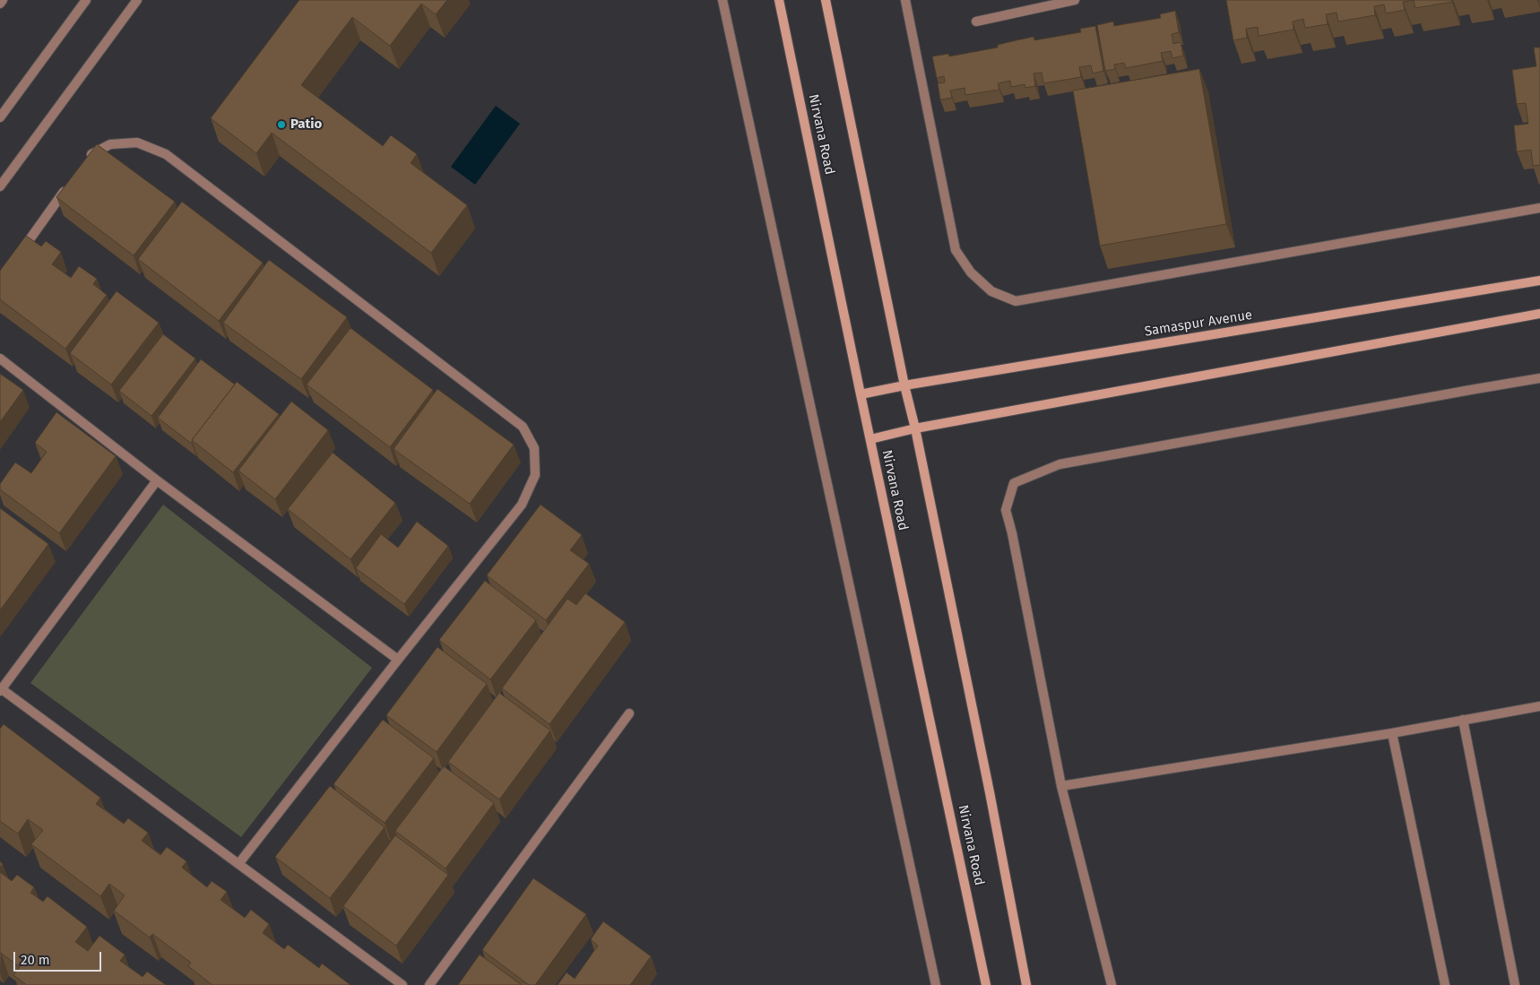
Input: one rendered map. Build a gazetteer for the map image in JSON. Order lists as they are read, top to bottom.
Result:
{
  "streets": {
    "main road": ["Nirvana Road", "Samaspur Avenue"]
  },
  "crossings": [
    ["Nirvana Road", "Samaspur Avenue"]
  ],
  "places": ["Patio"],
  "scale_bar": "20 m"
}
